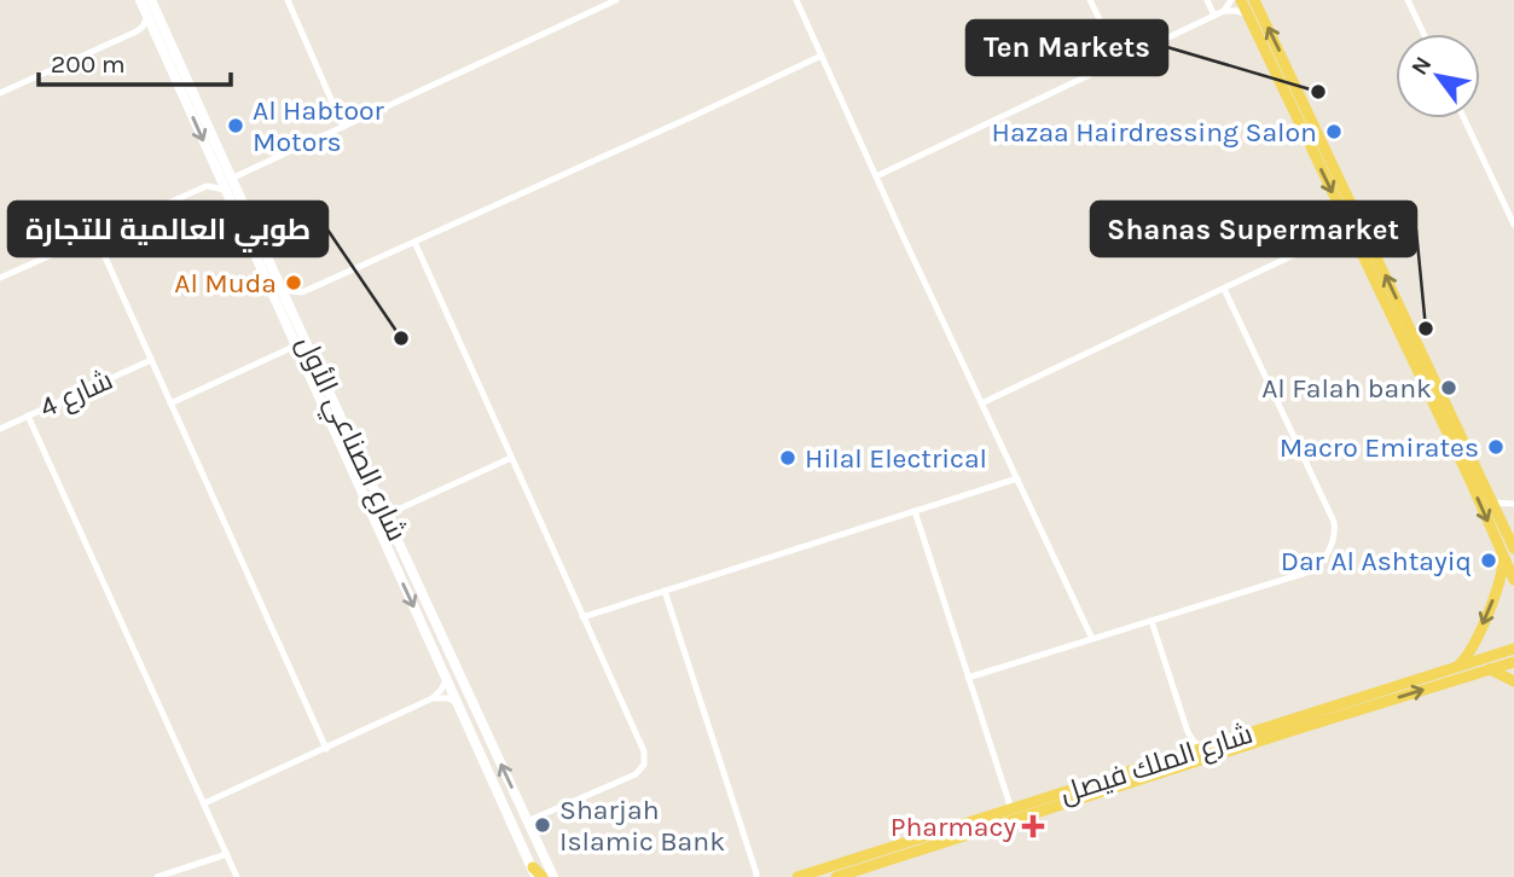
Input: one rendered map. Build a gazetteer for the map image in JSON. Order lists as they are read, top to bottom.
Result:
{
  "streets": {
    "main road": ["شارع الصناعي الأول", "شارع الملك فيصل"],
    "street": ["شارع 4"]
  },
  "places": {
    "other": [
      "Ten Markets",
      "Al Habtoor Motors",
      "Hazaa Hairdressing Salon",
      "Al Muda",
      "Shanas Supermarket",
      "طوبي العالمية للتجارة",
      "Al Falah bank",
      "Macro Emirates",
      "Hilal Electrical",
      "Dar Al Ashtayiq",
      "Sharjah Islamic Bank"
    ],
    "health": ["Pharmacy"]
  },
  "scale_bar": "200 m",
  "north": "top left"
}
